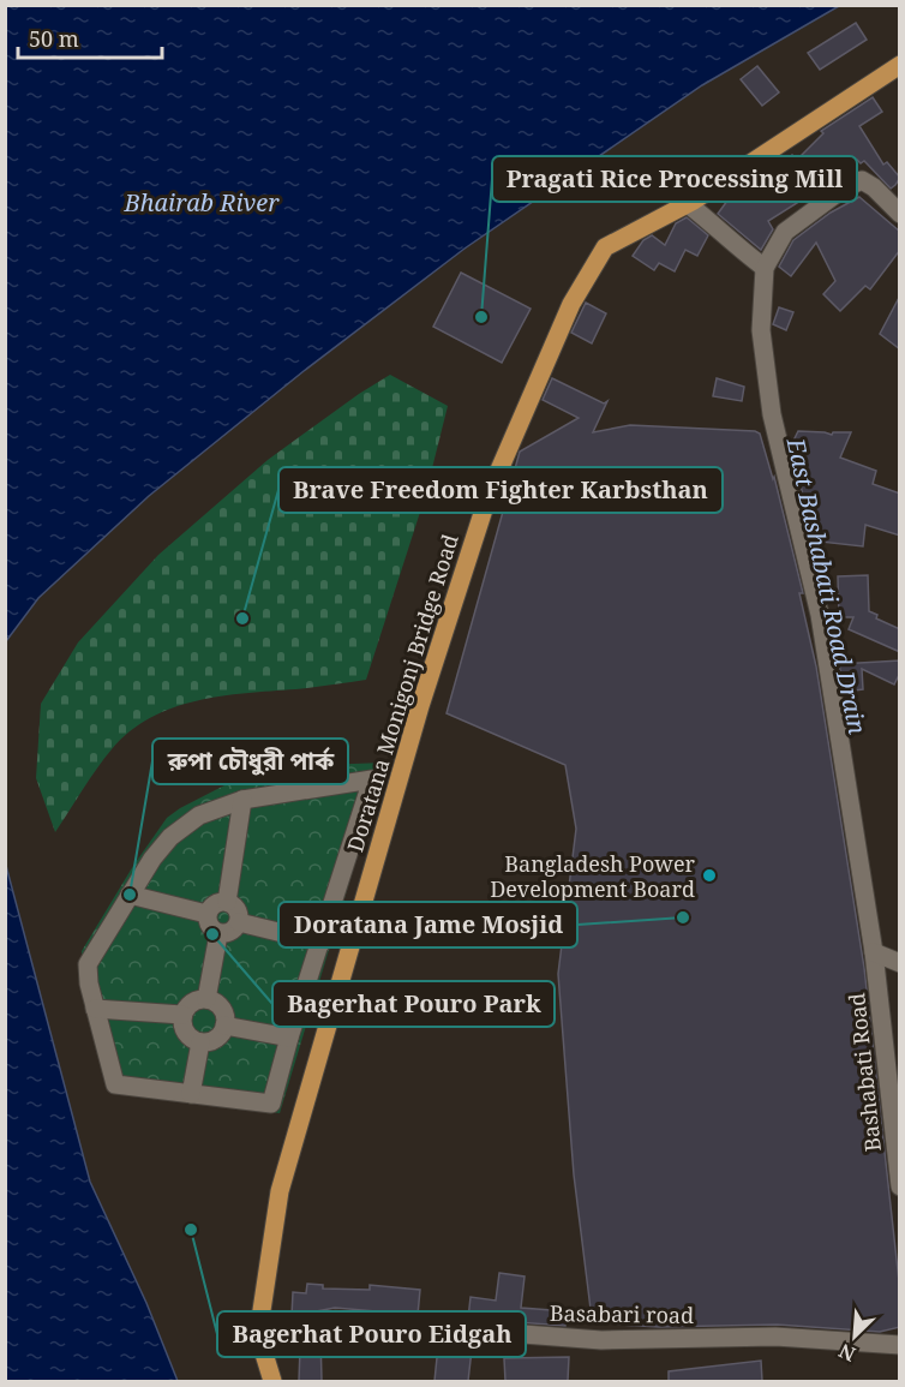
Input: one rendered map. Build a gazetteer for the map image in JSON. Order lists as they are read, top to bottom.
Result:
{
  "streets": {
    "main road": ["Doratana Monigonj Bridge Road"],
    "street": ["Bashabati Road", "Basabari road"]
  },
  "crossings": [
    ["Doratana Monigonj Bridge Road", "Basabari road"]
  ],
  "water": ["Bhairab River", "East Bashabati Road Drain"],
  "places": [
    "Pragati Rice Processing Mill",
    "Brave Freedom Fighter Karbsthan",
    "Bangladesh Power Development Board",
    "রুপা চৌধুরী পার্ক",
    "Doratana Jame Mosjid",
    "Bagerhat Pouro Park",
    "Bagerhat Pouro Eidgah"
  ],
  "scale_bar": "50 m",
  "north": "bottom left"
}
